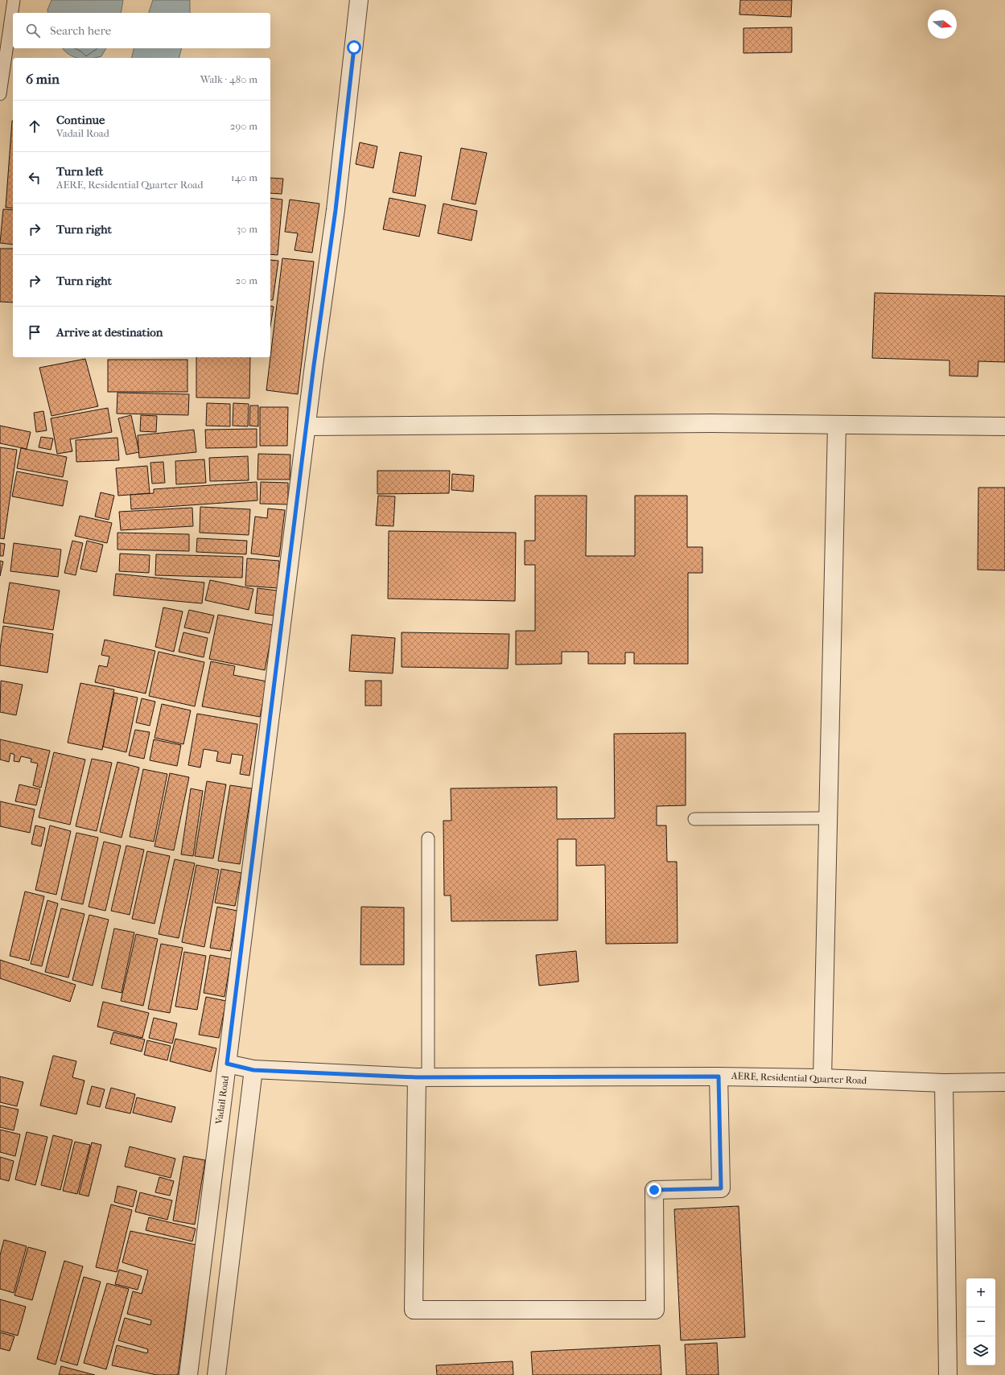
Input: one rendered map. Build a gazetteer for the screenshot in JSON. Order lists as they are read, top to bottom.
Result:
{
  "streets": {
    "street": ["AERE, Residential Quarter Road", "Vadail Road"]
  },
  "crossings": [
    ["AERE, Residential Quarter Road", "Vadail Road"]
  ],
  "north": "right",
  "page": {
    "search": "Search here",
    "heading": ["6 min", "Walk · 480 m"],
    "list": [
      ["Continue", "Vadail Road", "290 m"],
      ["Turn left", "AERE, Residential Quarter Road", "140 m"],
      ["Turn right", "30 m"],
      ["Turn right", "20 m"],
      "Arrive at destination"
    ],
    "map_buttons": ["+", "−"]
  }
}
